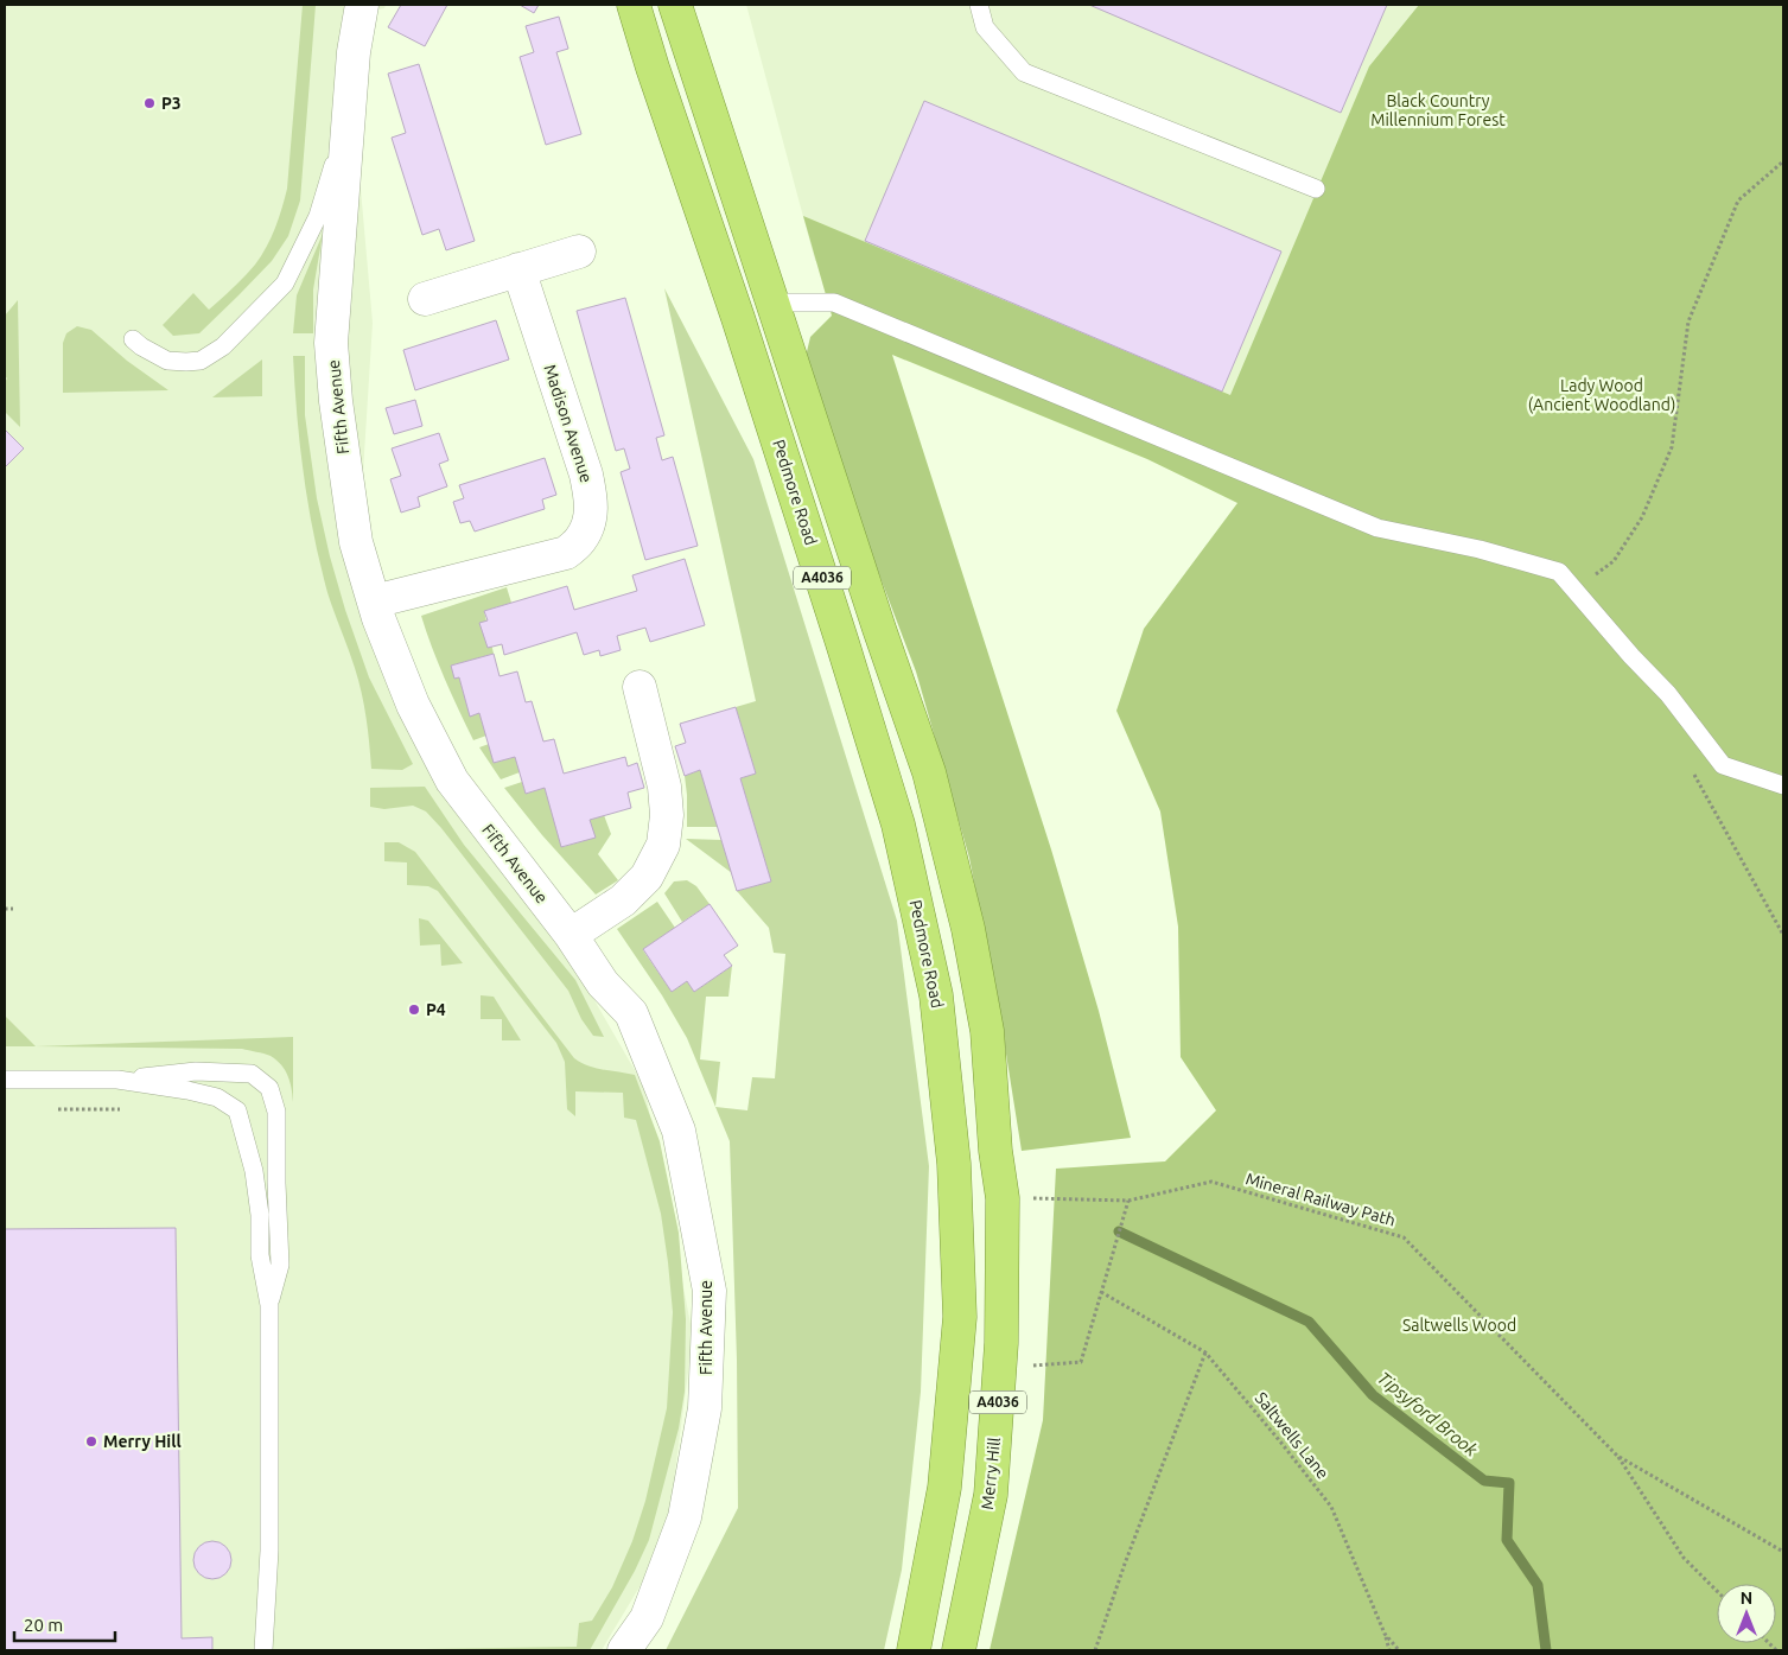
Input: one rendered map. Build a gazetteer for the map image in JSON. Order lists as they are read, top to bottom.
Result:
{
  "streets": {
    "highway": ["Pedmore Road", "A4036", "Merry Hill"],
    "street": ["Fifth Avenue", "Madison Avenue"],
    "path": ["Mineral Railway Path", "Saltwells Lane"]
  },
  "crossings": [
    ["Fifth Avenue", "Madison Avenue"],
    ["A4036", "Merry Hill"]
  ],
  "water": ["Tipsyford Brook"],
  "parks": ["Black Country Millennium Forest", "Lady Wood (Ancient Woodland)", "Saltwells Wood"],
  "places": ["P3", "P4", "Merry Hill"],
  "scale_bar": "20 m",
  "north": "top"
}
